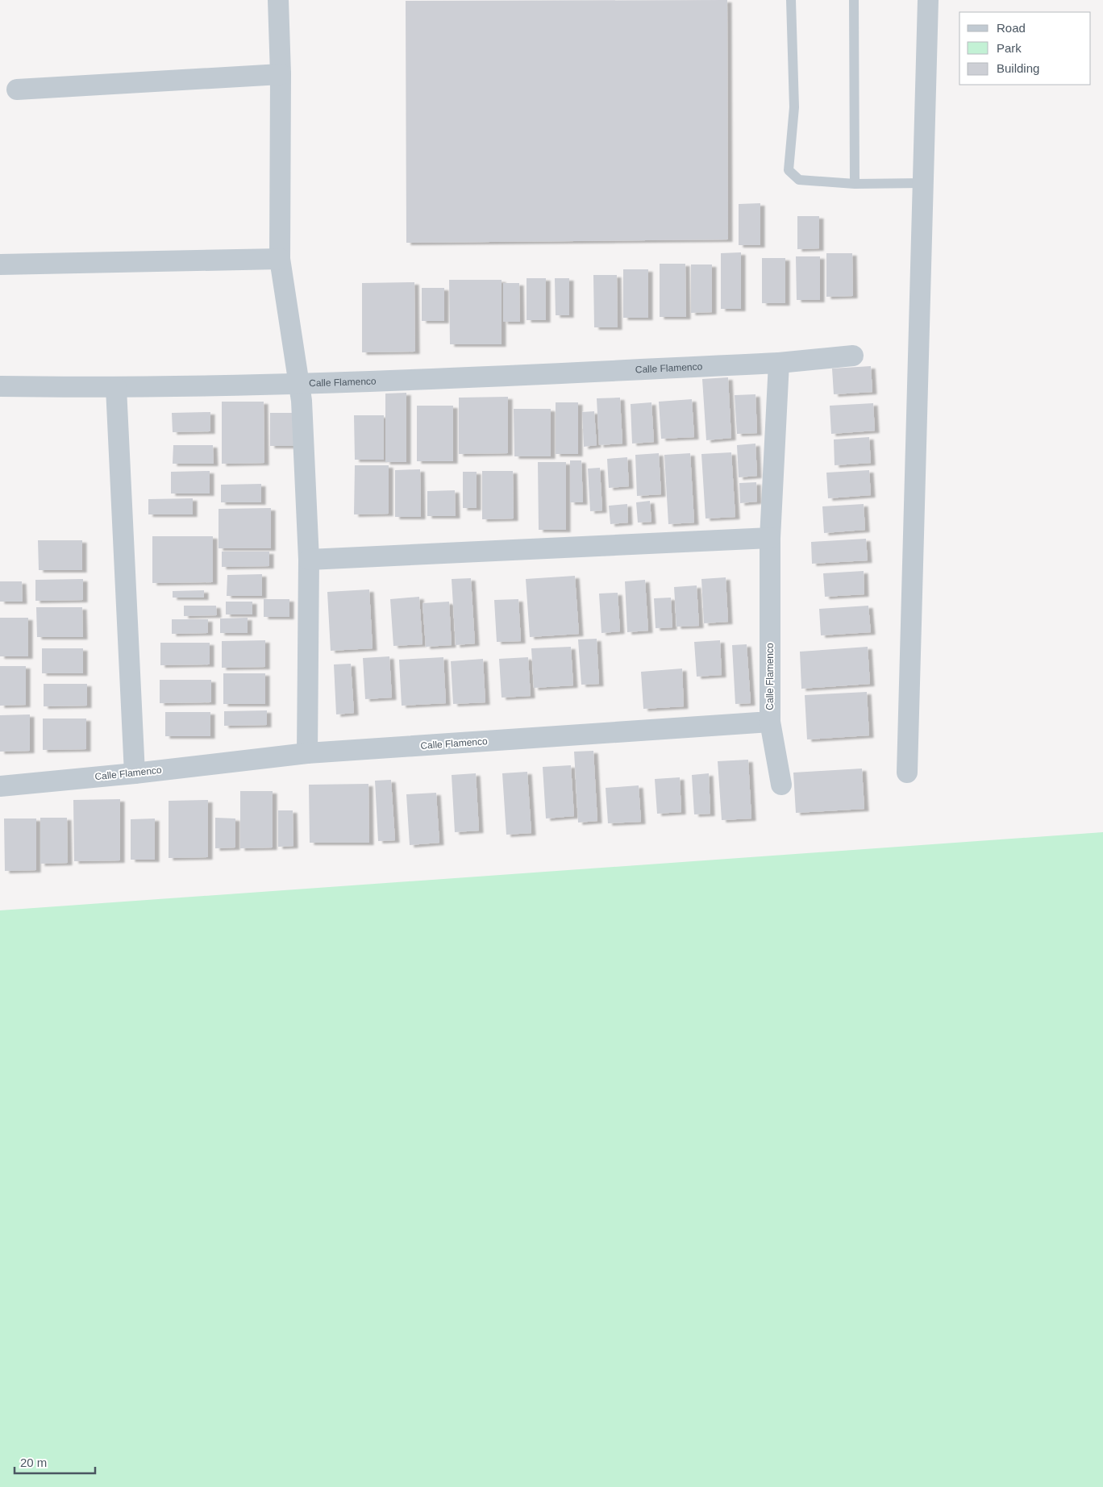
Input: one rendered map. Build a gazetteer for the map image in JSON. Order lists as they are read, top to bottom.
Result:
{
  "streets": {
    "street": ["Calle Flamenco"]
  },
  "legend": ["Road", "Park", "Building"],
  "scale_bar": "20 m"
}
